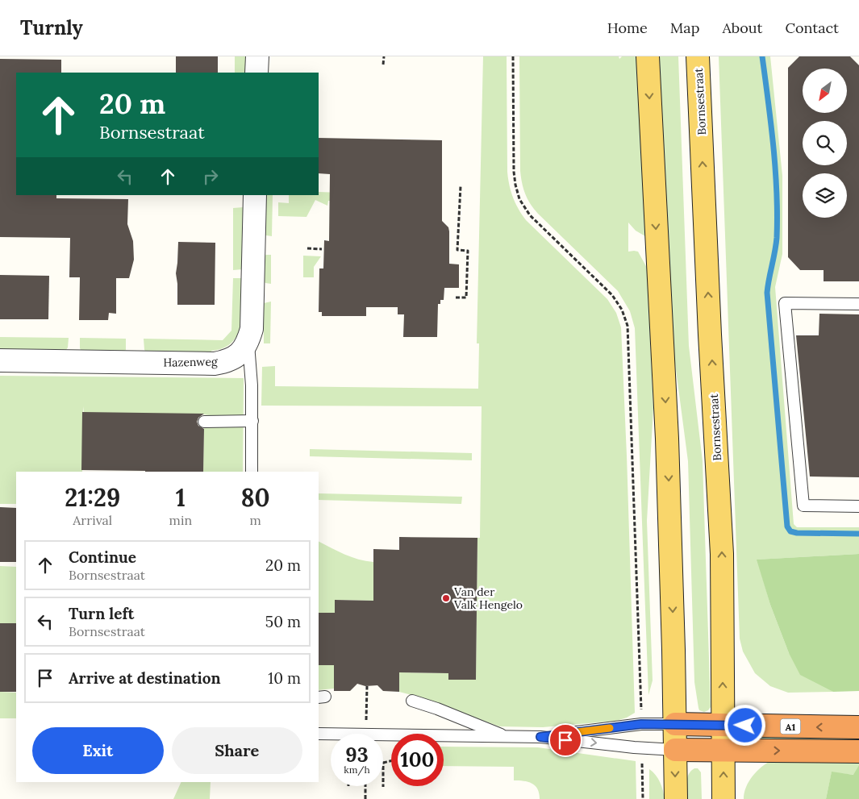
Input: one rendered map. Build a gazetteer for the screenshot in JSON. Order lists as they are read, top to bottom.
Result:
{
  "streets": {
    "highway": ["A1"],
    "main road": ["Bornsestraat"],
    "street": ["Hazenweg"]
  },
  "crossings": [
    ["Bornsestraat", "A1"]
  ],
  "places": ["Van der Valk Hengelo"],
  "north": "bottom left",
  "page": {
    "header": "Turnly",
    "nav": [
      "Home",
      "Map",
      "About",
      "Contact"
    ],
    "turn": ["20 m", "Bornsestraat"],
    "eta": [
      "21:29",
      "Arrival",
      "1",
      "min",
      "80",
      "m"
    ],
    "list": [
      {
        "name": "Continue",
        "note": "Bornsestraat",
        "value": "20 m"
      },
      {
        "name": "Turn left",
        "note": "Bornsestraat",
        "value": "50 m"
      },
      {
        "name": "Arrive at destination",
        "value": "10 m"
      }
    ],
    "buttons": ["Exit", "Share"],
    "speed": "93 km/h",
    "limit": "100"
  }
}
